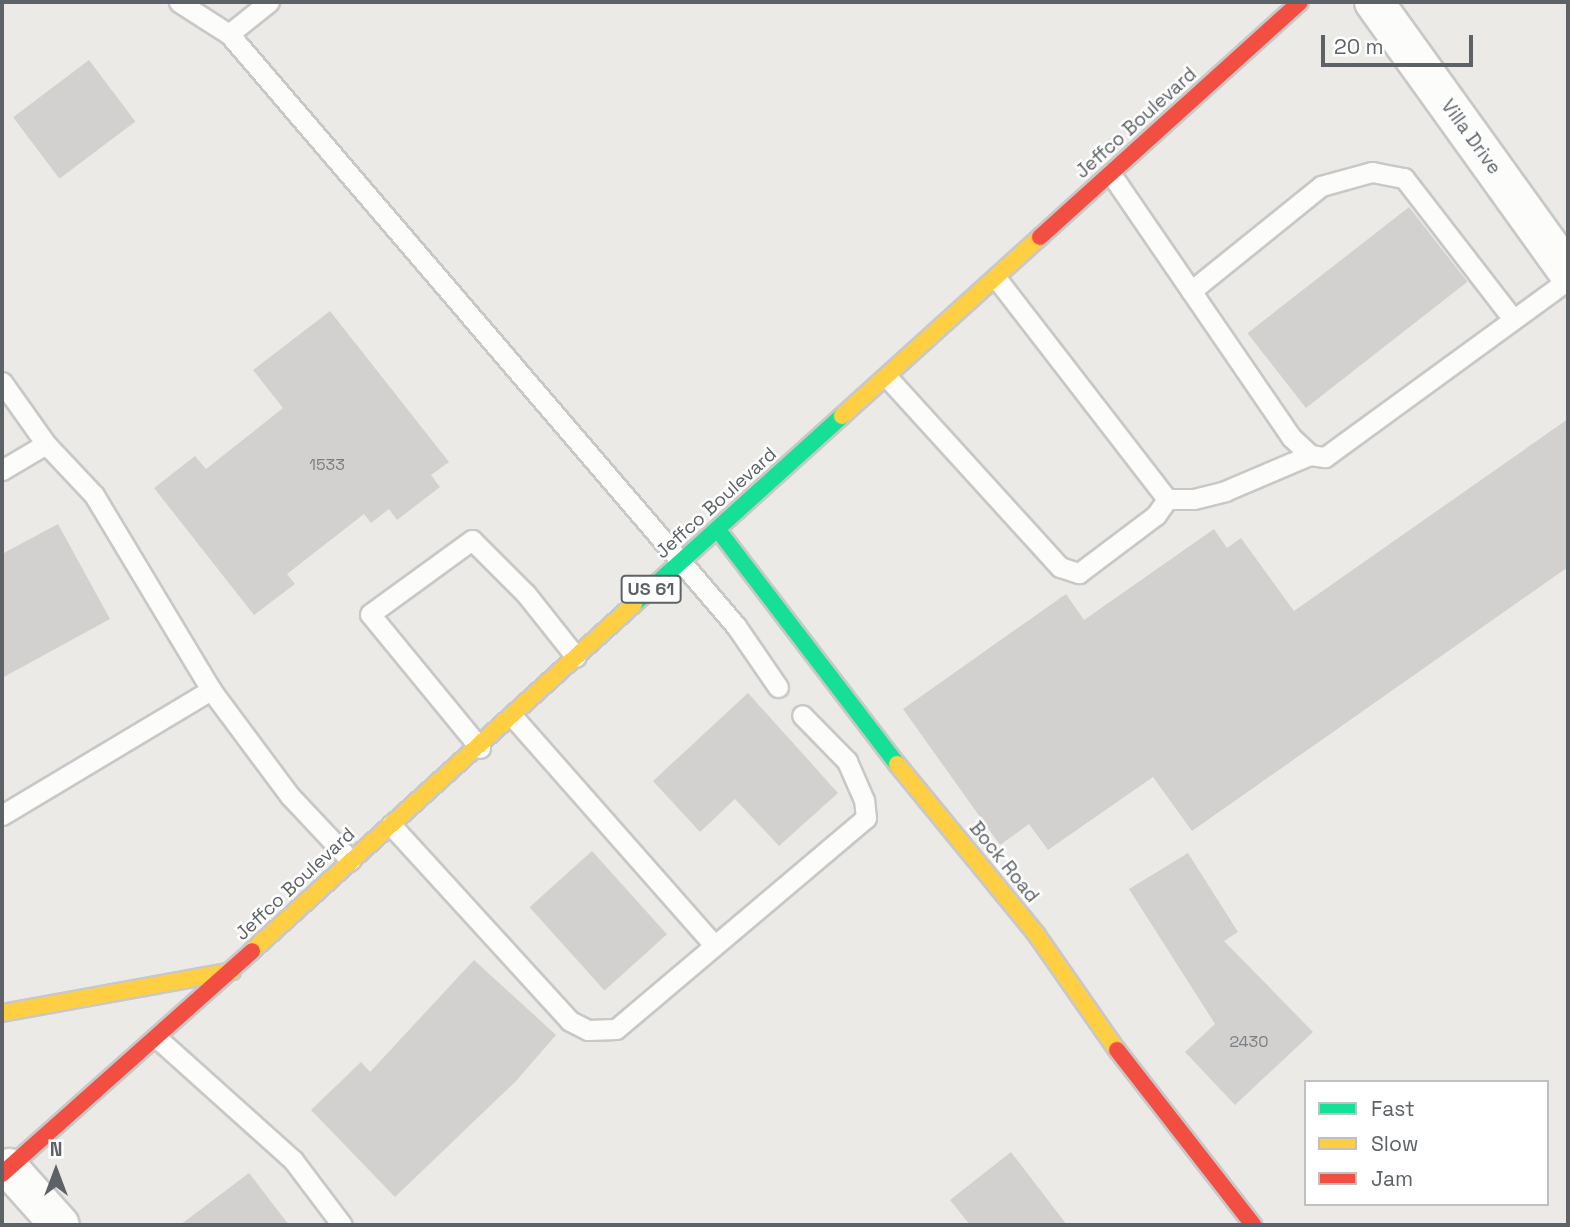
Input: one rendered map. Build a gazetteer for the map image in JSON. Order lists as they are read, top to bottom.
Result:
{
  "streets": {
    "main road": ["Jeffco Boulevard", "US 61", "Bock Road"],
    "street": ["Villa Drive"]
  },
  "crossings": [
    ["Jeffco Boulevard", "Bock Road"]
  ],
  "house_numbers": ["1533", "2430"],
  "legend": ["Fast", "Slow", "Jam"],
  "scale_bar": "20 m",
  "north": "top"
}
